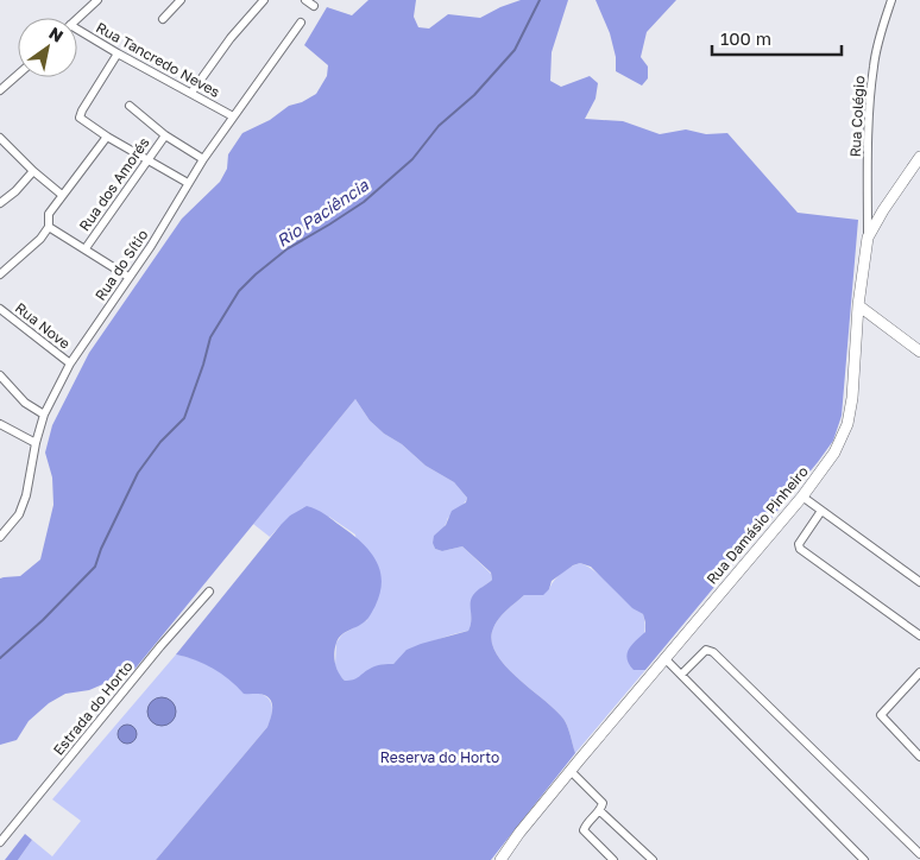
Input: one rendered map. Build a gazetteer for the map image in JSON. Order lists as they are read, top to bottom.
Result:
{
  "streets": {
    "street": [
      "Rua Tancredo Neves",
      "Rua Colégio",
      "Rua dos Amorés",
      "Rua do Sítio",
      "Rua Nove",
      "Rua Damásio Pinheiro",
      "Estrada do Horto"
    ]
  },
  "crossings": [
    ["Rua Tancredo Neves", "Rua do Sítio"],
    ["Rua Colégio", "Rua Damásio Pinheiro"],
    ["Rua do Sítio", "Rua Nove"]
  ],
  "water": ["Rio Paciência"],
  "parks": ["Reserva do Horto"],
  "scale_bar": "100 m",
  "north": "top right"
}
